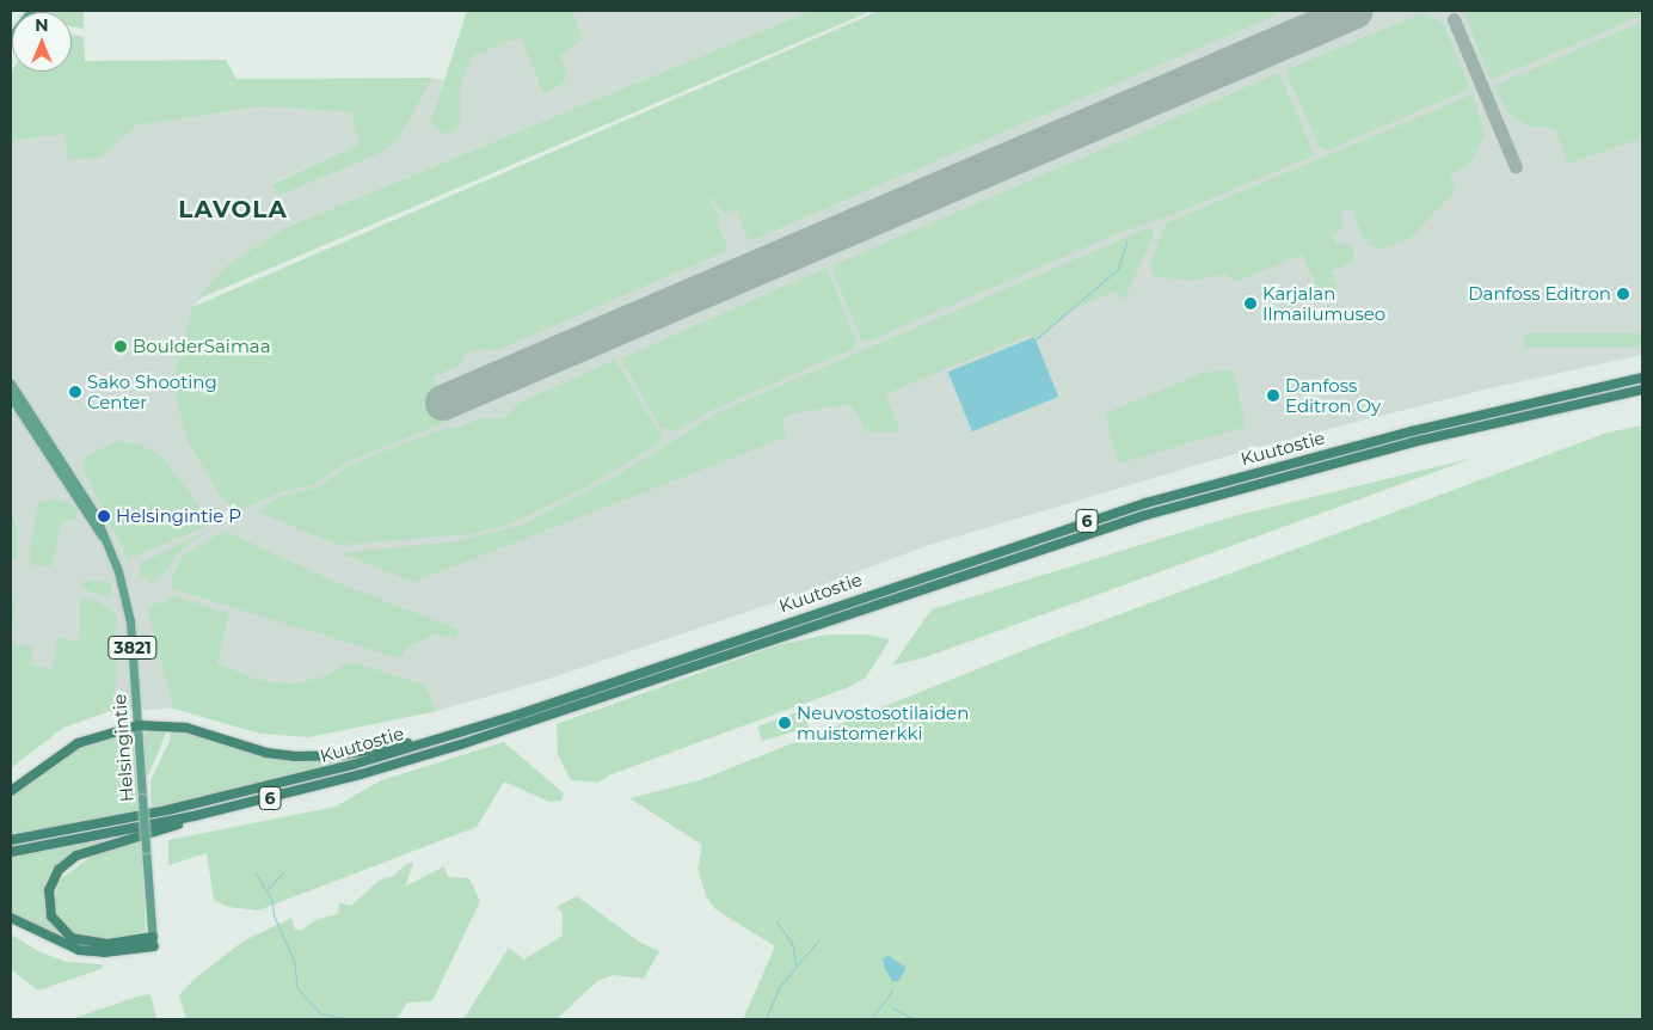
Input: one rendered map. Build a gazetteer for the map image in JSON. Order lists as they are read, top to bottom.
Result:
{
  "streets": {
    "highway": ["Kuutostie", "6"],
    "main road": ["3821", "Helsingintie"]
  },
  "districts": ["LAVOLA"],
  "places": [
    "Danfoss Editron",
    "Karjalan Ilmailumuseo",
    "BoulderSaimaa",
    "Sako Shooting Center",
    "Danfoss Editron Oy",
    "Helsingintie P",
    "Neuvostosotilaiden muistomerkki"
  ],
  "north": "top"
}
